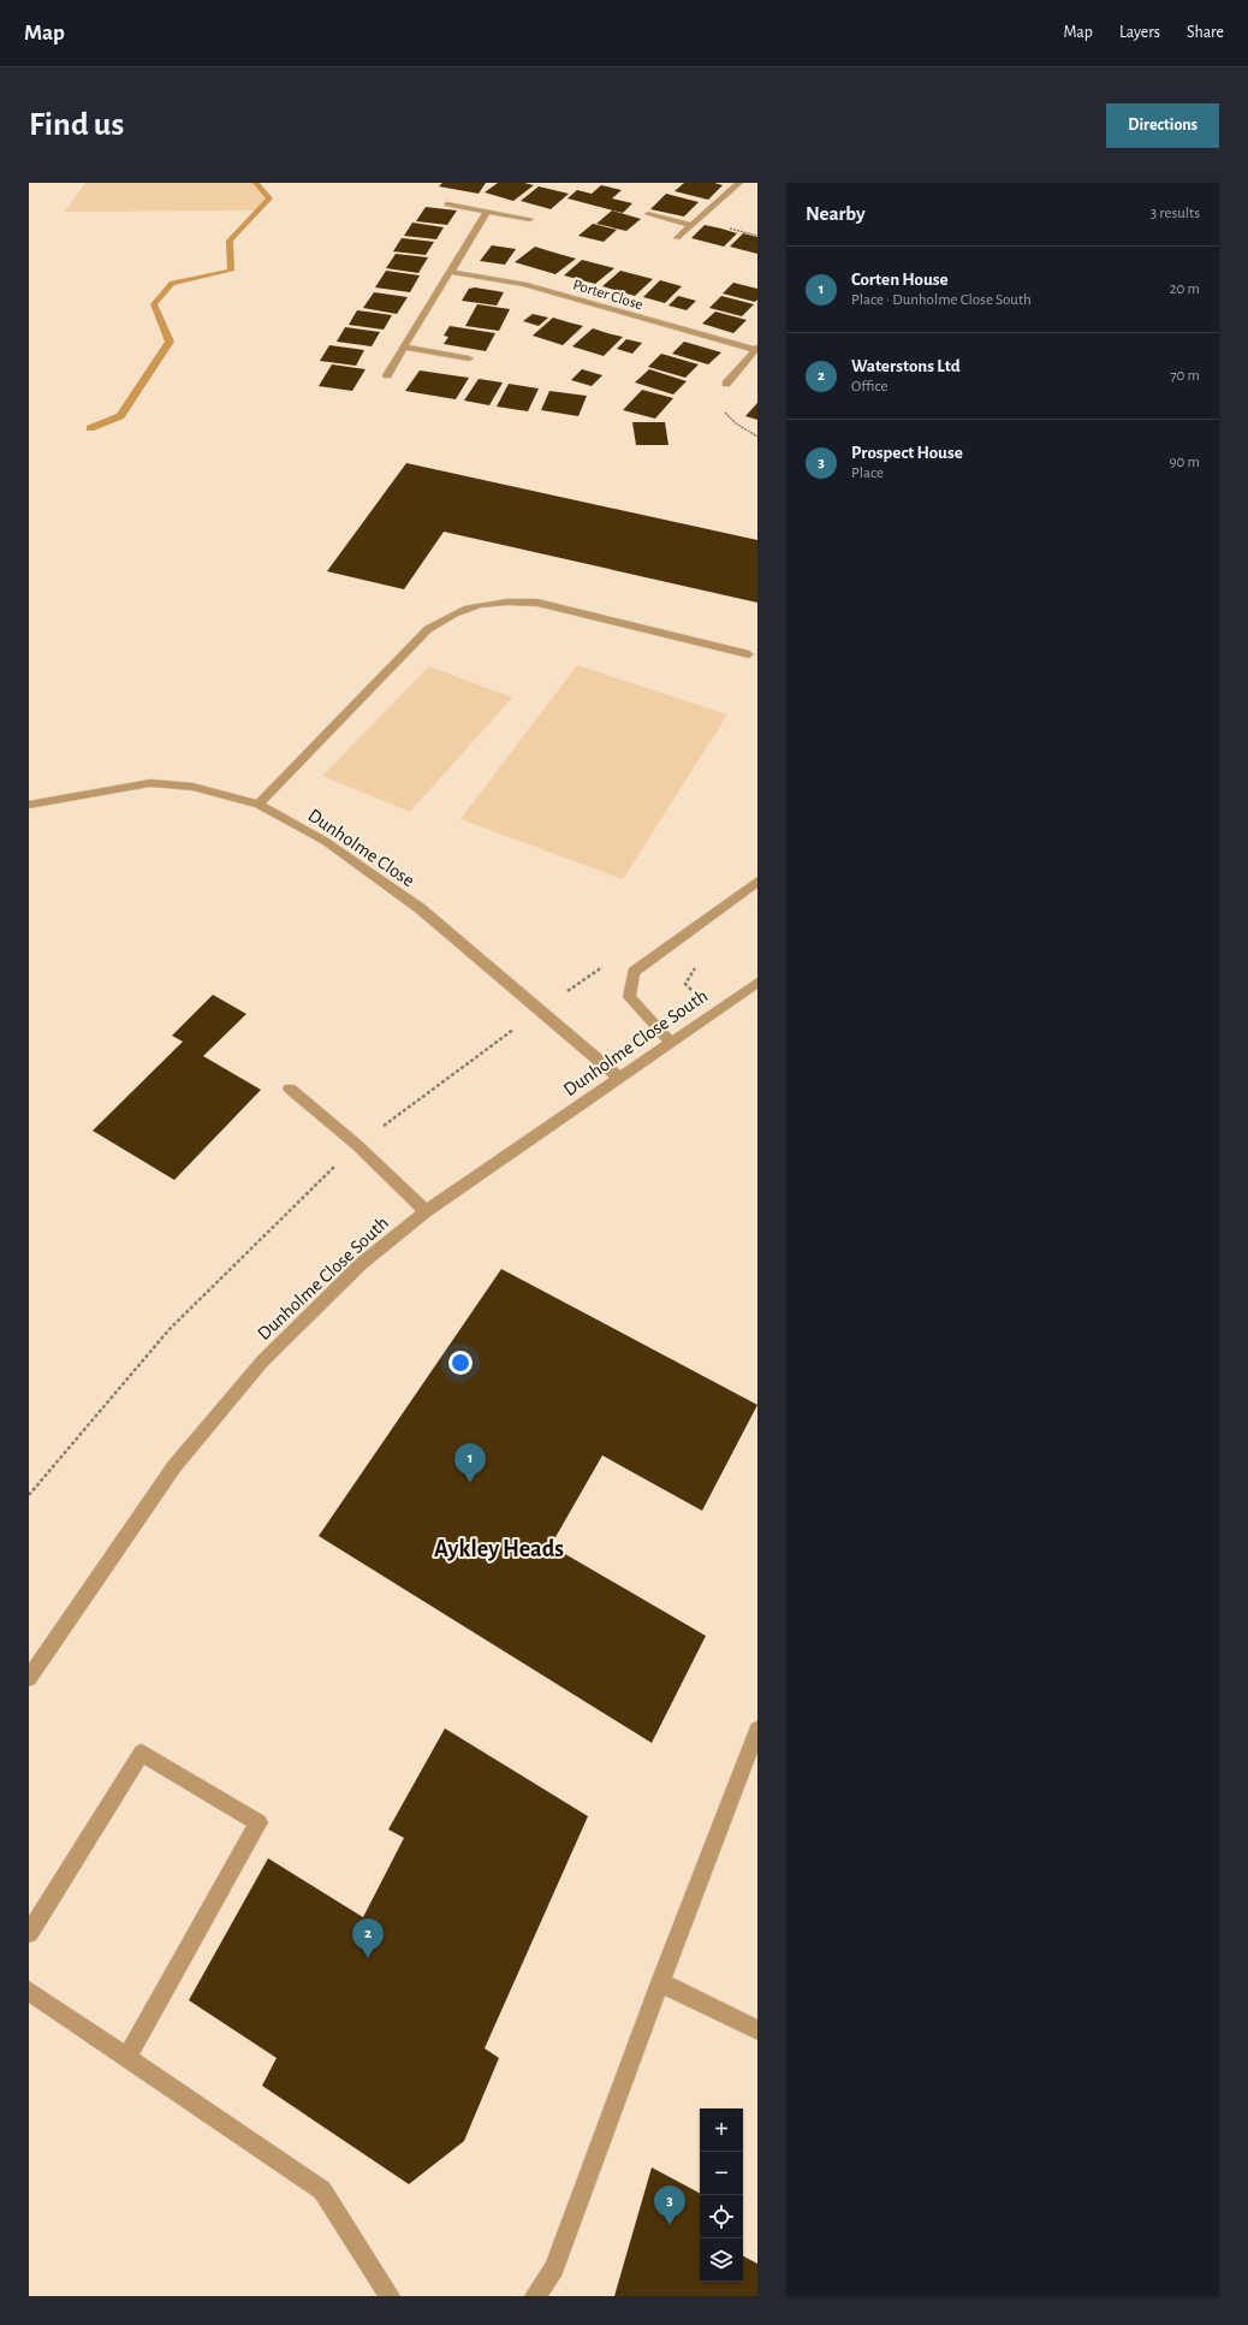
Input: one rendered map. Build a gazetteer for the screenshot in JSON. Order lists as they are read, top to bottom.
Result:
{
  "streets": {
    "street": ["Porter Close", "Dunholme Close", "Dunholme Close South"]
  },
  "crossings": [
    ["Dunholme Close", "Dunholme Close South"]
  ],
  "districts": ["Aykley Heads"],
  "page": {
    "header": "Map",
    "nav": ["Map", "Layers", "Share"],
    "buttons": "Directions",
    "title": "Find us",
    "heading": ["Nearby", "3 results"],
    "list": [
      {
        "mark": "1",
        "name": "Corten House",
        "note": "Place · Dunholme Close South",
        "value": "20 m"
      },
      {
        "mark": "2",
        "name": "Waterstons Ltd",
        "note": "Office",
        "value": "70 m"
      },
      {
        "mark": "3",
        "name": "Prospect House",
        "note": "Place",
        "value": "90 m"
      }
    ],
    "pins": ["1", "2", "3"],
    "map_buttons": ["+", "−"]
  }
}
